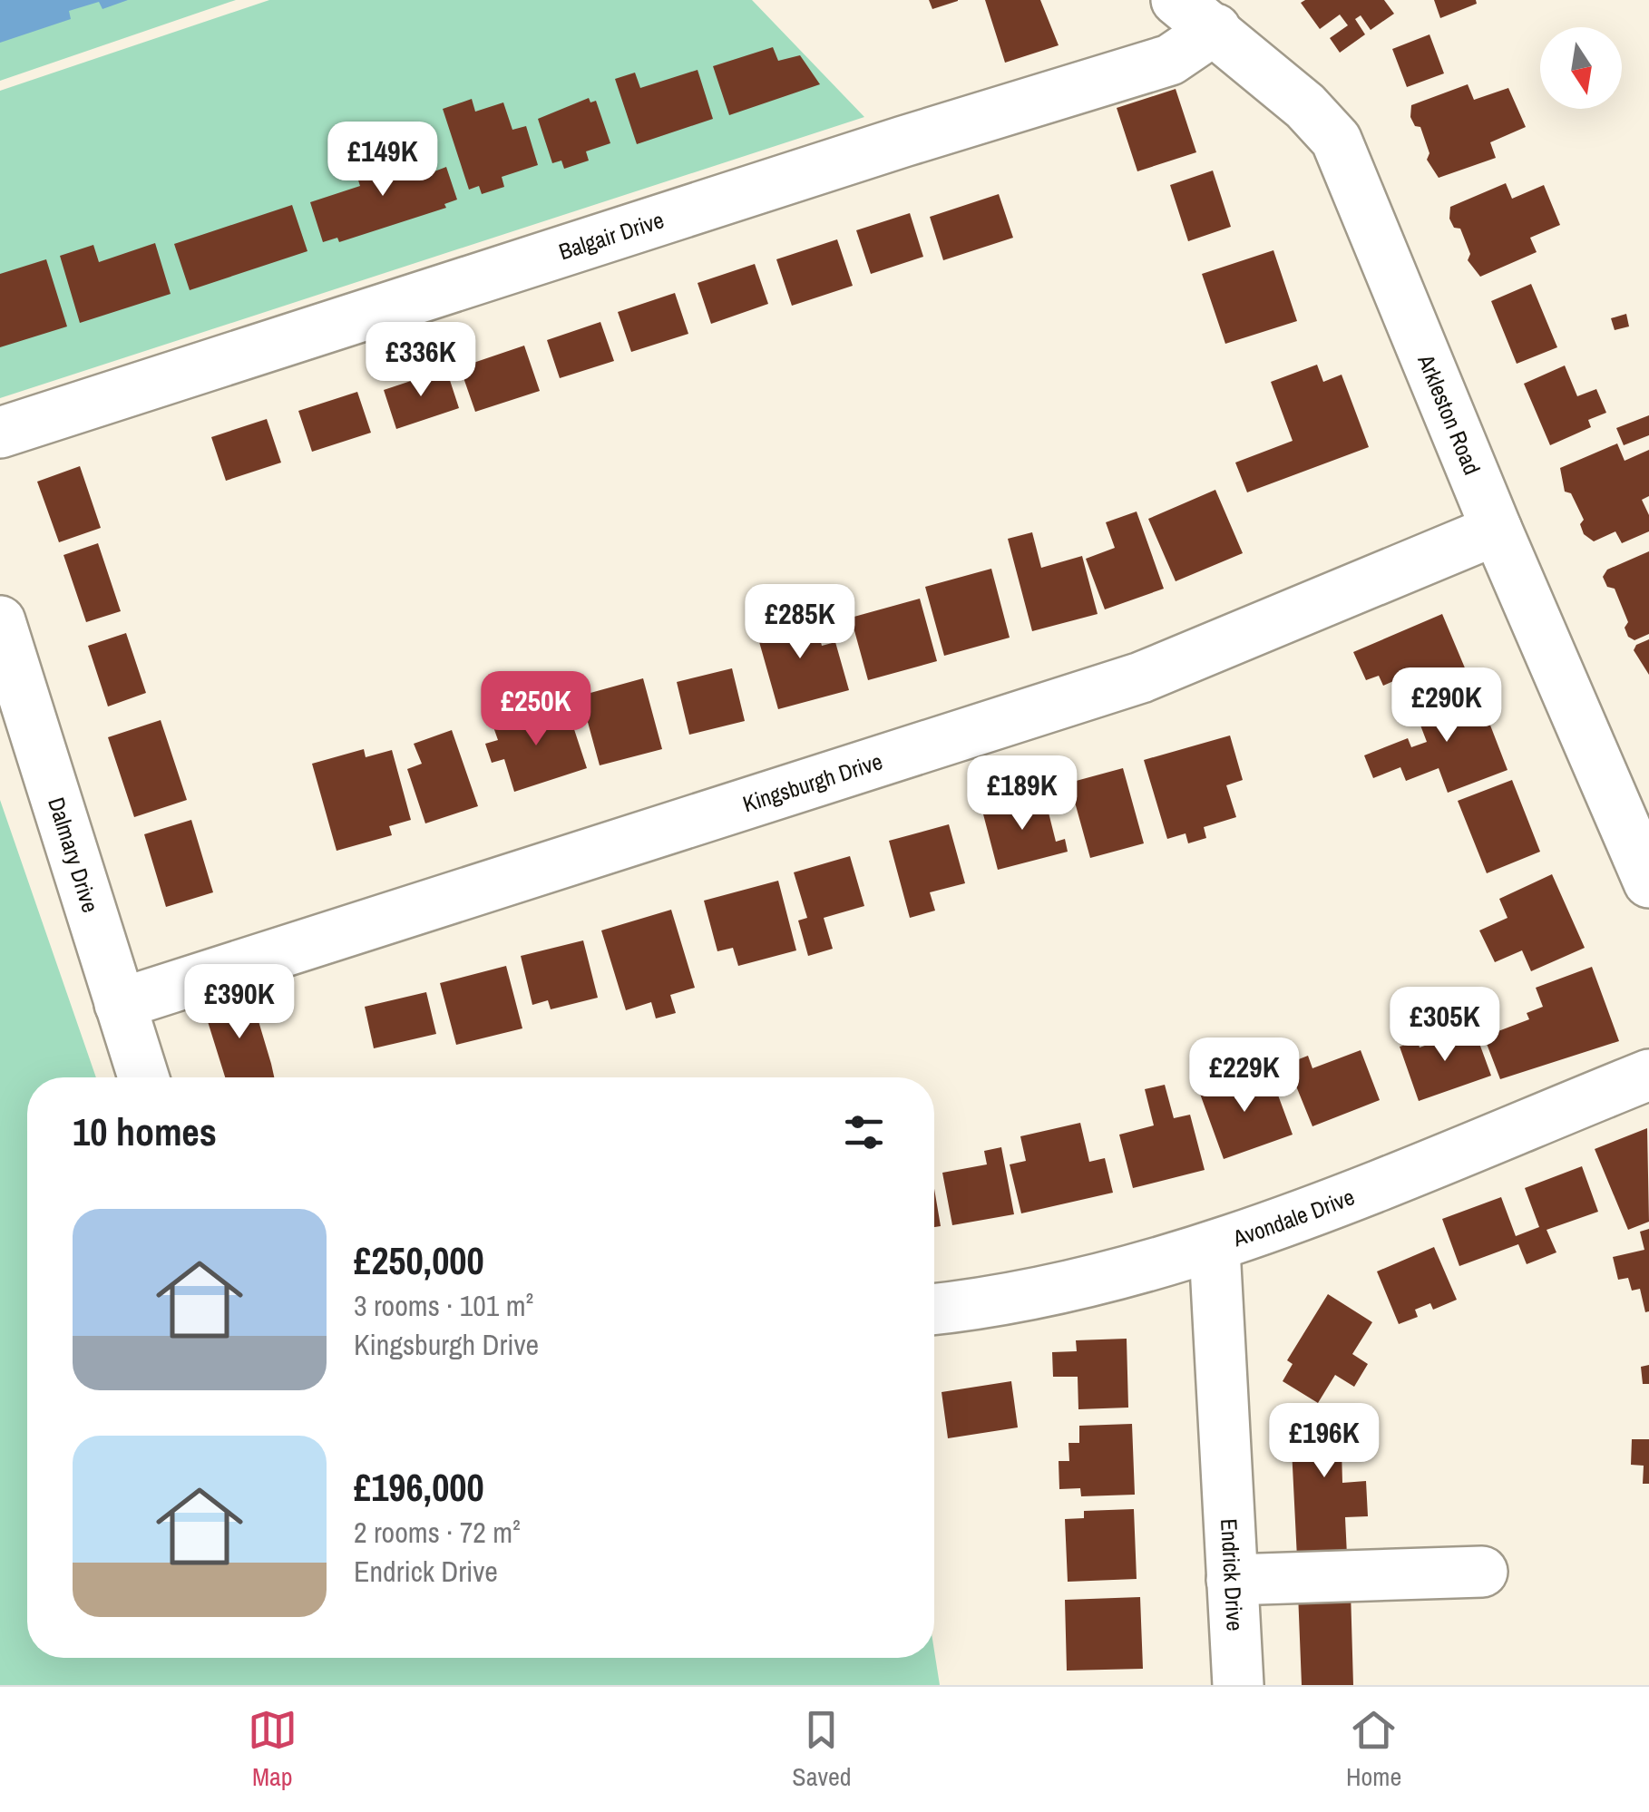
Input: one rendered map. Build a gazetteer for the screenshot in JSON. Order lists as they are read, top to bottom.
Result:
{
  "streets": {
    "street": [
      "Balgair Drive",
      "Arkleston Road",
      "Kingsburgh Drive",
      "Dalmary Drive",
      "Avondale Drive",
      "Endrick Drive"
    ]
  },
  "crossings": [
    ["Balgair Drive", "Arkleston Road"],
    ["Arkleston Road", "Kingsburgh Drive"],
    ["Kingsburgh Drive", "Dalmary Drive"],
    ["Avondale Drive", "Endrick Drive"]
  ],
  "north": "bottom",
  "page": {
    "price": [
      "£149K",
      "£336K",
      "£285K",
      "£290K",
      "£250K",
      "£189K",
      "£390K",
      "£305K",
      "£229K",
      "£196K"
    ],
    "heading": "10 homes",
    "list": [
      {
        "name": "£250,000",
        "note": "3 rooms · 101 m² · Kingsburgh Drive"
      },
      {
        "name": "£196,000",
        "note": "2 rooms · 72 m² · Endrick Drive"
      }
    ],
    "tabs": ["Map", "Saved", "Home"]
  }
}
